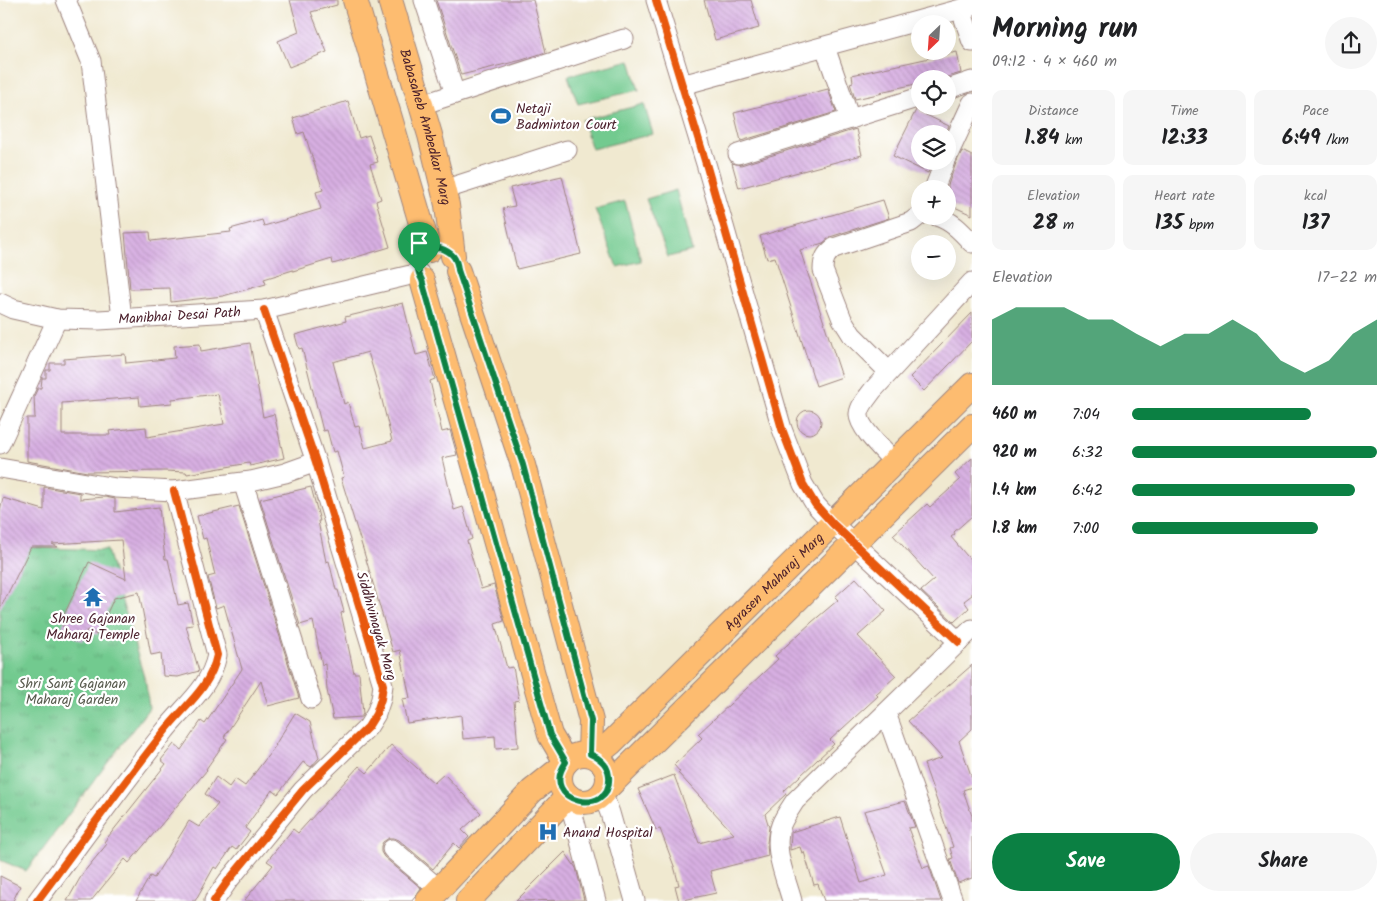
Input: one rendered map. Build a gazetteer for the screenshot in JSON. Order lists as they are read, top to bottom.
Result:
{
  "streets": {
    "main road": ["Babasaheb Ambedkar Marg", "Agrasen Maharaj Marg"],
    "street": ["Manibhai Desai Path", "Siddhivinayak Marg"]
  },
  "crossings": [
    ["Babasaheb Ambedkar Marg", "Manibhai Desai Path"],
    ["Babasaheb Ambedkar Marg", "Agrasen Maharaj Marg"],
    ["Manibhai Desai Path", "Siddhivinayak Marg"]
  ],
  "parks": ["Shri Sant Gajanan Maharaj Garden"],
  "places": {
    "sports": ["Netaji Badminton Court"],
    "temple": ["Shree Gajanan Maharaj Temple"],
    "hospital": ["Anand Hospital"]
  },
  "north": "bottom left",
  "page": {
    "heading": ["Morning run", "09:12 · 4 × 460 m"],
    "map_buttons": ["+", "−"],
    "stats": [
      ["Distance", "1.84 km"],
      ["Time", "12:33"],
      ["Pace", "6:49 /km"],
      ["Elevation", "28 m"],
      ["Heart rate", "135 bpm"],
      ["kcal", "137"]
    ],
    "chart": ["Elevation", "17–22 m"],
    "list": [
      {
        "name": "460 m",
        "note": "7:04"
      },
      {
        "name": "920 m",
        "note": "6:32"
      },
      {
        "name": "1.4 km",
        "note": "6:42"
      },
      {
        "name": "1.8 km",
        "note": "7:00"
      }
    ],
    "buttons": ["Save", "Share"]
  }
}
